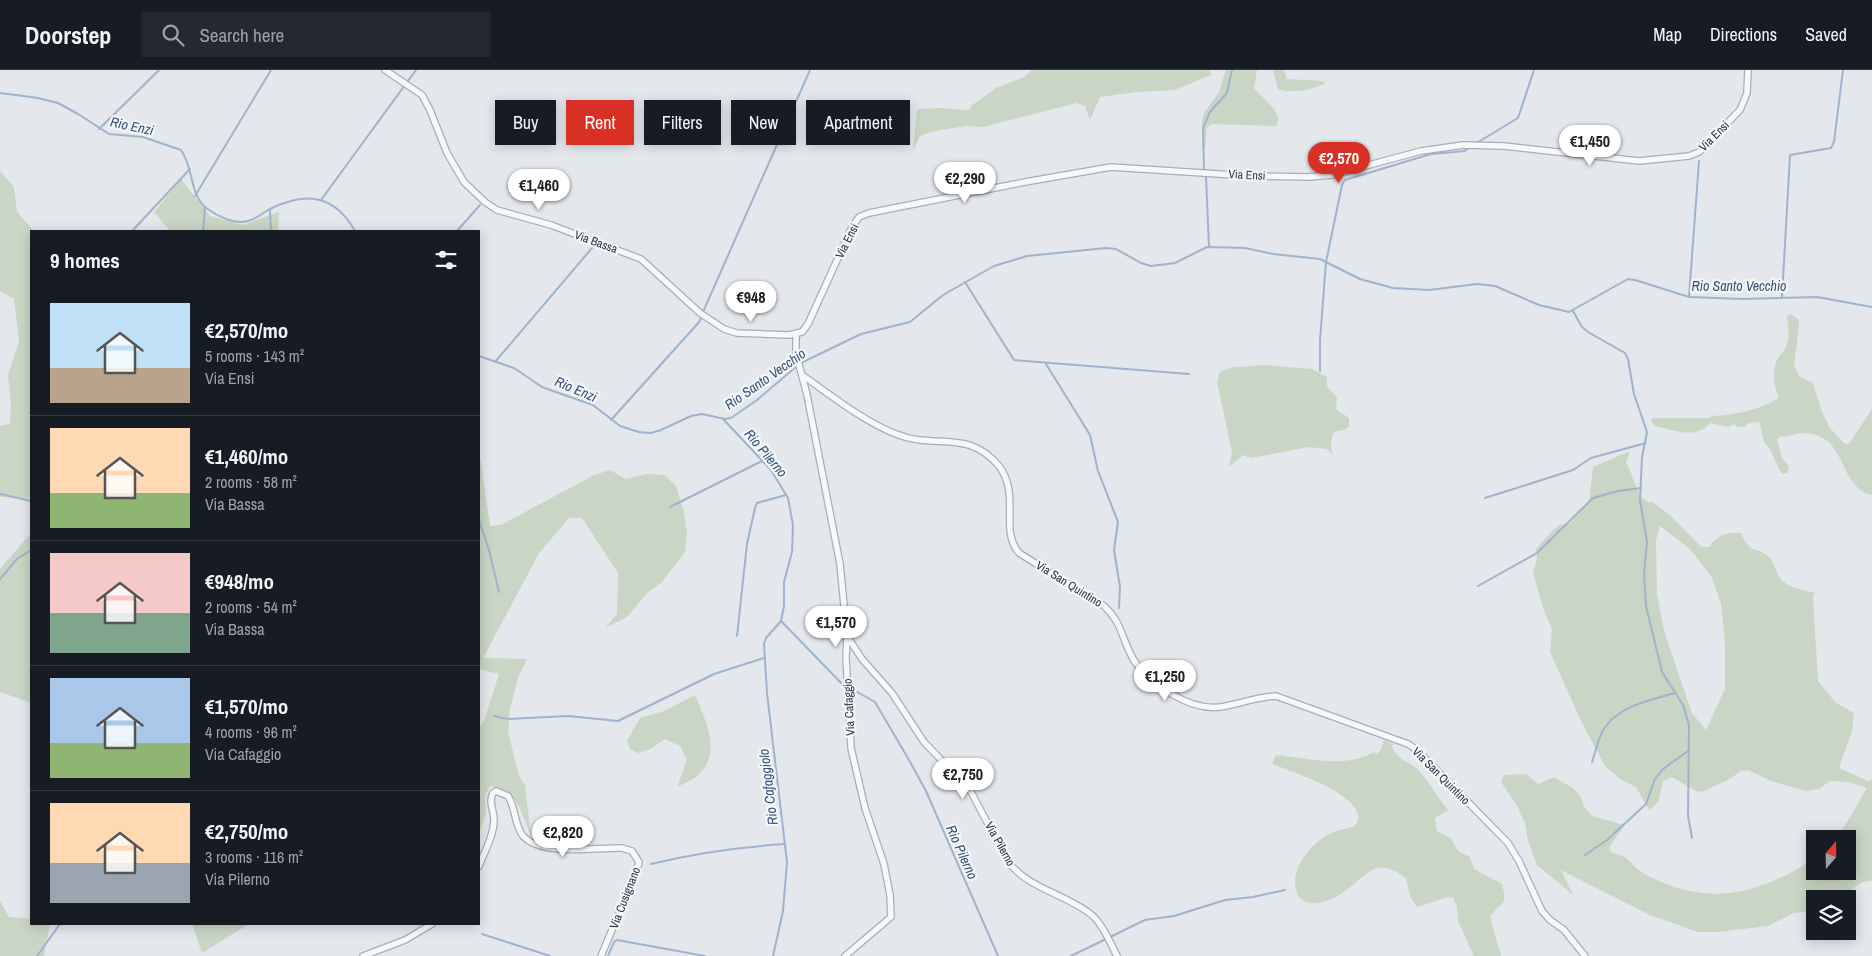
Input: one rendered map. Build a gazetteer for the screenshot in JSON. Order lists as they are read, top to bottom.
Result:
{
  "streets": {
    "street": [
      "Via Ensi",
      "Via Bassa",
      "Via San Quintino",
      "Via Cafaggio",
      "Via Pilerno",
      "Via Cusignano"
    ]
  },
  "crossings": [
    ["Via Ensi", "Via Bassa"],
    ["Via San Quintino", "Via Cafaggio"],
    ["Via Cafaggio", "Via Pilerno"]
  ],
  "water": [
    "Rio Enzi",
    "Rio Santo Vecchio",
    "Rio Pilerno",
    "Rio Cafaggiolo"
  ],
  "north": "top",
  "page": {
    "header": "Doorstep",
    "search": "Search here",
    "nav": ["Map", "Directions", "Saved"],
    "chip": [
      "Buy",
      "Rent",
      "Filters",
      "New",
      "Apartment"
    ],
    "price": [
      "€1,450",
      "€2,570",
      "€2,290",
      "€1,460",
      "€948",
      "€1,570",
      "€1,250",
      "€2,750",
      "€2,820"
    ],
    "heading": "9 homes",
    "list": [
      {
        "name": "€2,570/mo",
        "note": "5 rooms · 143 m² · Via Ensi"
      },
      {
        "name": "€1,460/mo",
        "note": "2 rooms · 58 m² · Via Bassa"
      },
      {
        "name": "€948/mo",
        "note": "2 rooms · 54 m² · Via Bassa"
      },
      {
        "name": "€1,570/mo",
        "note": "4 rooms · 96 m² · Via Cafaggio"
      },
      {
        "name": "€2,750/mo",
        "note": "3 rooms · 116 m² · Via Pilerno"
      }
    ]
  }
}
